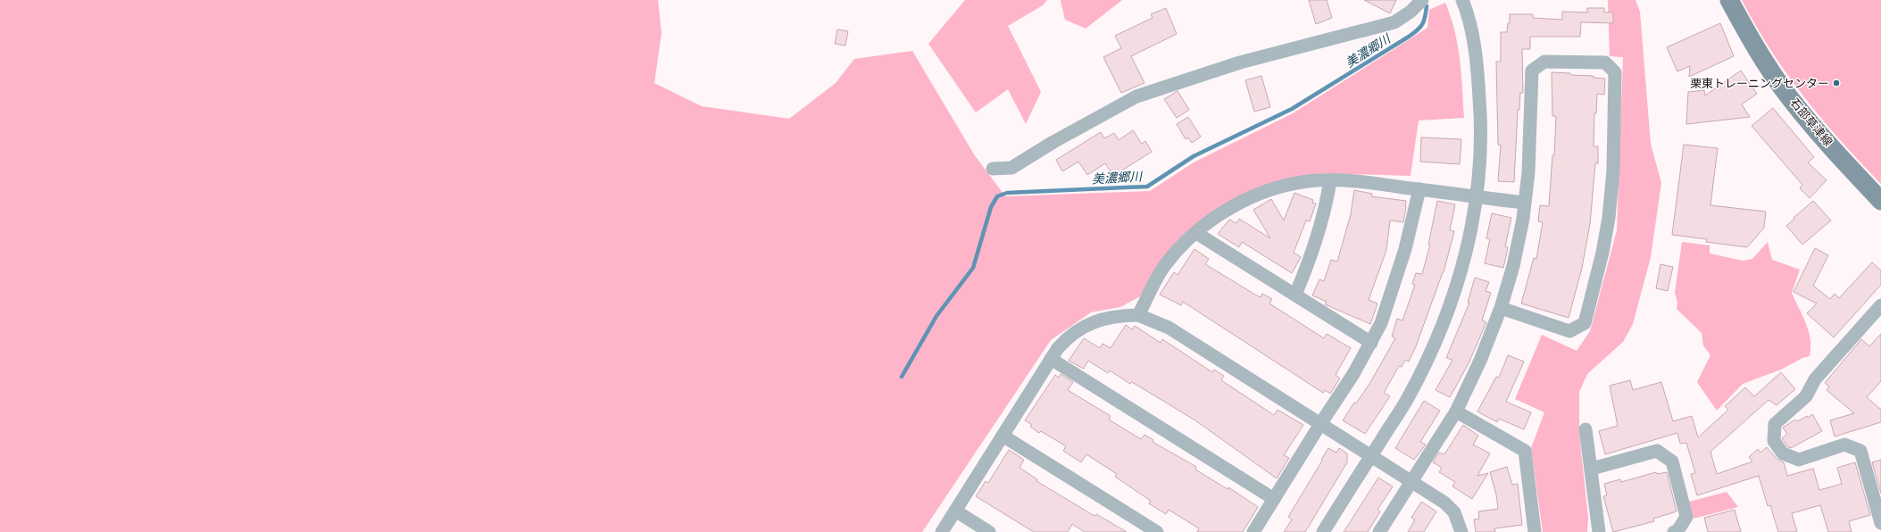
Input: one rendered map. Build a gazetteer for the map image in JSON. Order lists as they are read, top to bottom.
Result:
{
  "streets": {
    "main road": ["石部草津線"]
  },
  "water": ["美濃郷川"],
  "places": ["栗東トレーニングセンター"]
}
